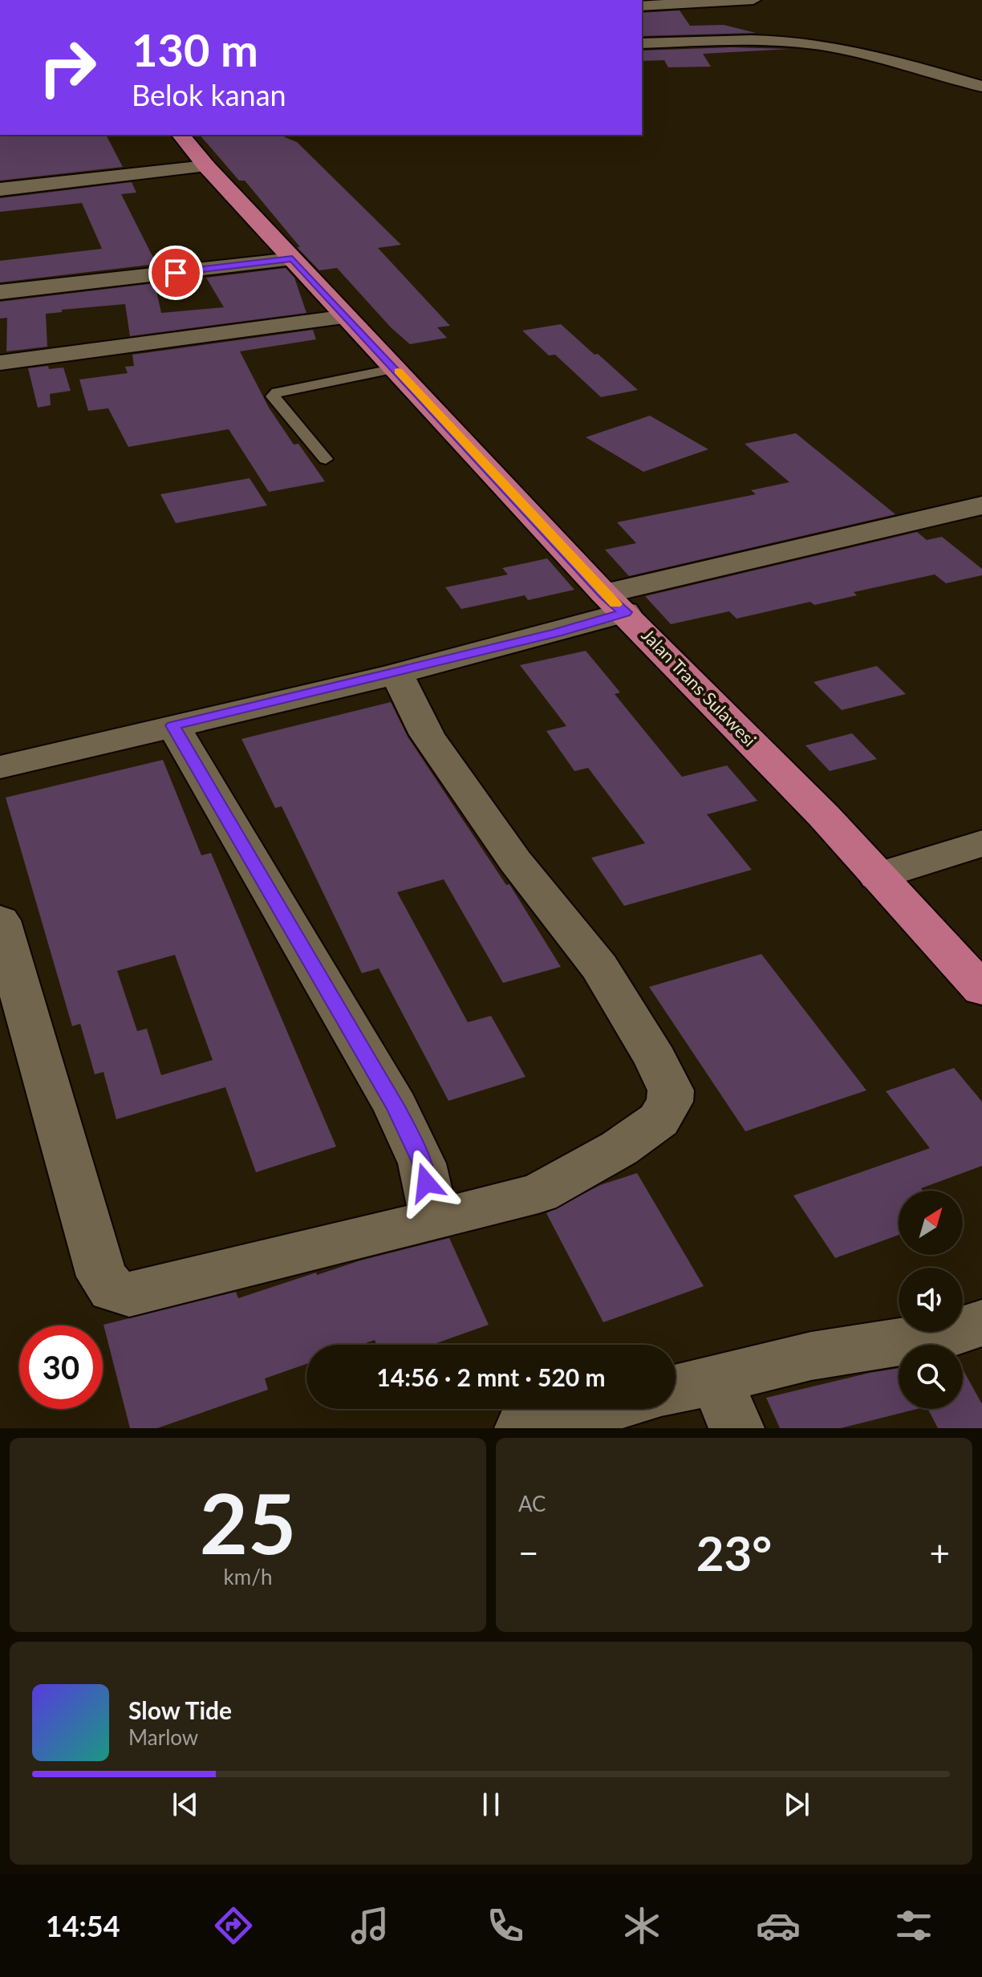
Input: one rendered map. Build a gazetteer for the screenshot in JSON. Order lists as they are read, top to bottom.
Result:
{
  "streets": {
    "highway": ["Jalan Trans Sulawesi"]
  },
  "north": "top right",
  "page": {
    "turn": ["130 m", "Belok kanan"],
    "limit": "30",
    "trip": "14:56 · 2 mnt · 520 m",
    "tile": [
      ["25", "km/h"],
      "AC"
    ],
    "heat": ["−", "23°", "+"],
    "song": ["Slow Tide", "Marlow"],
    "tabs": "14:54"
  }
}
